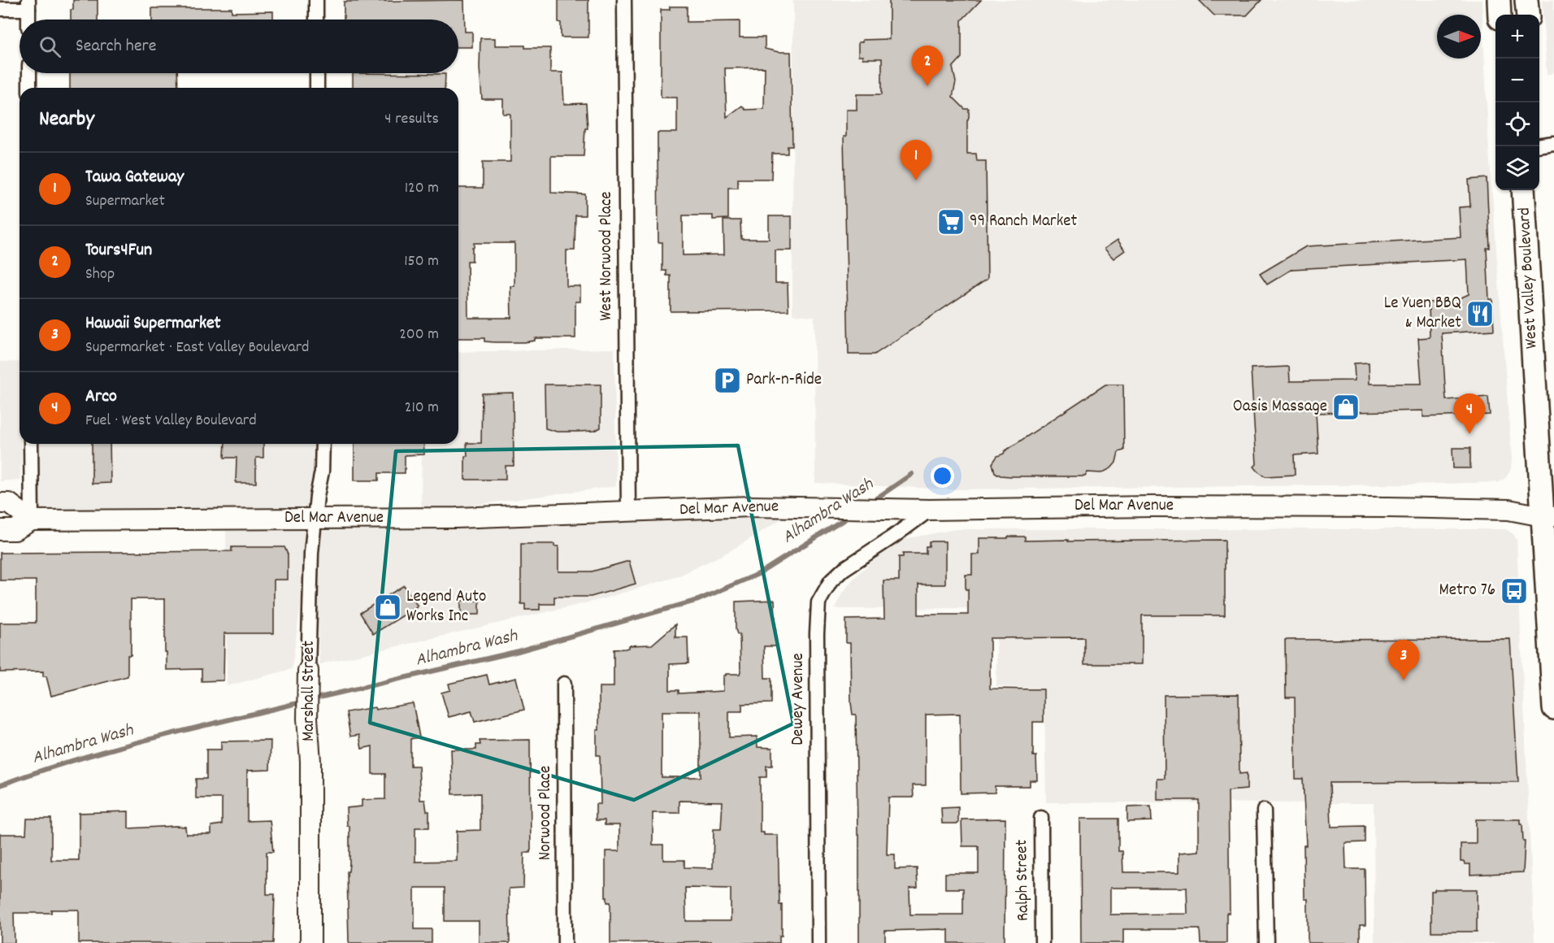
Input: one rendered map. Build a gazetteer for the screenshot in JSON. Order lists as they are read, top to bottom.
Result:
{
  "streets": {
    "main road": ["West Valley Boulevard", "Del Mar Avenue", "Marshall Street"],
    "street": [
      "West Norwood Place",
      "Dewey Avenue",
      "Norwood Place",
      "Ralph Street"
    ]
  },
  "crossings": [
    ["West Norwood Place", "Del Mar Avenue"],
    ["West Valley Boulevard", "Del Mar Avenue"],
    ["Del Mar Avenue", "Marshall Street"],
    ["Del Mar Avenue", "Dewey Avenue"]
  ],
  "water": ["Alhambra Wash"],
  "places": {
    "supermarket": ["99 Ranch Market"],
    "restaurant": ["Le Yuen BBQ & Market"],
    "parking": ["Park-n-Ride"],
    "shop": ["Oasis Massage", "Legend Auto Works Inc"],
    "bus stop": ["Metro 76"]
  },
  "north": "right",
  "page": {
    "map_buttons": ["+", "−"],
    "search": "Search here",
    "pins": [
      "2",
      "1",
      "4",
      "3"
    ],
    "heading": ["Nearby", "4 results"],
    "list": [
      {
        "mark": "1",
        "name": "Tawa Gateway",
        "note": "Supermarket",
        "value": "120 m"
      },
      {
        "mark": "2",
        "name": "Tours4Fun",
        "note": "Shop",
        "value": "150 m"
      },
      {
        "mark": "3",
        "name": "Hawaii Supermarket",
        "note": "Supermarket · East Valley Boulevard",
        "value": "200 m"
      },
      {
        "mark": "4",
        "name": "Arco",
        "note": "Fuel · West Valley Boulevard",
        "value": "210 m"
      }
    ]
  }
}
